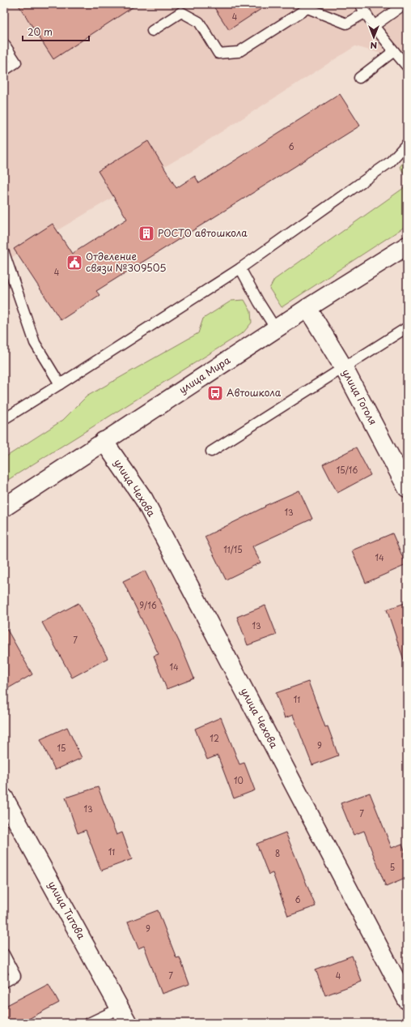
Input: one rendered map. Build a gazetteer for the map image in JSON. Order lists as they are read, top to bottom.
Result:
{
  "streets": {
    "street": [
      "улица Мира",
      "улица Гоголя",
      "улица Чехова",
      "улица Титова"
    ]
  },
  "crossings": [
    ["улица Мира", "улица Гоголя"],
    ["улица Мира", "улица Чехова"]
  ],
  "places": {
    "building": ["РОСТО автошкола"],
    "public building": ["Отделение связи №309505"],
    "bus stop": ["Автошкола"]
  },
  "house_numbers": [
    "4",
    "6",
    "4",
    "15/16",
    "13",
    "11/15",
    "14",
    "9/16",
    "13",
    "7",
    "14",
    "11",
    "12",
    "9",
    "15",
    "10",
    "13",
    "7",
    "11",
    "8",
    "5",
    "6",
    "9",
    "7",
    "4"
  ],
  "scale_bar": "20 m",
  "north": "bottom"
}
